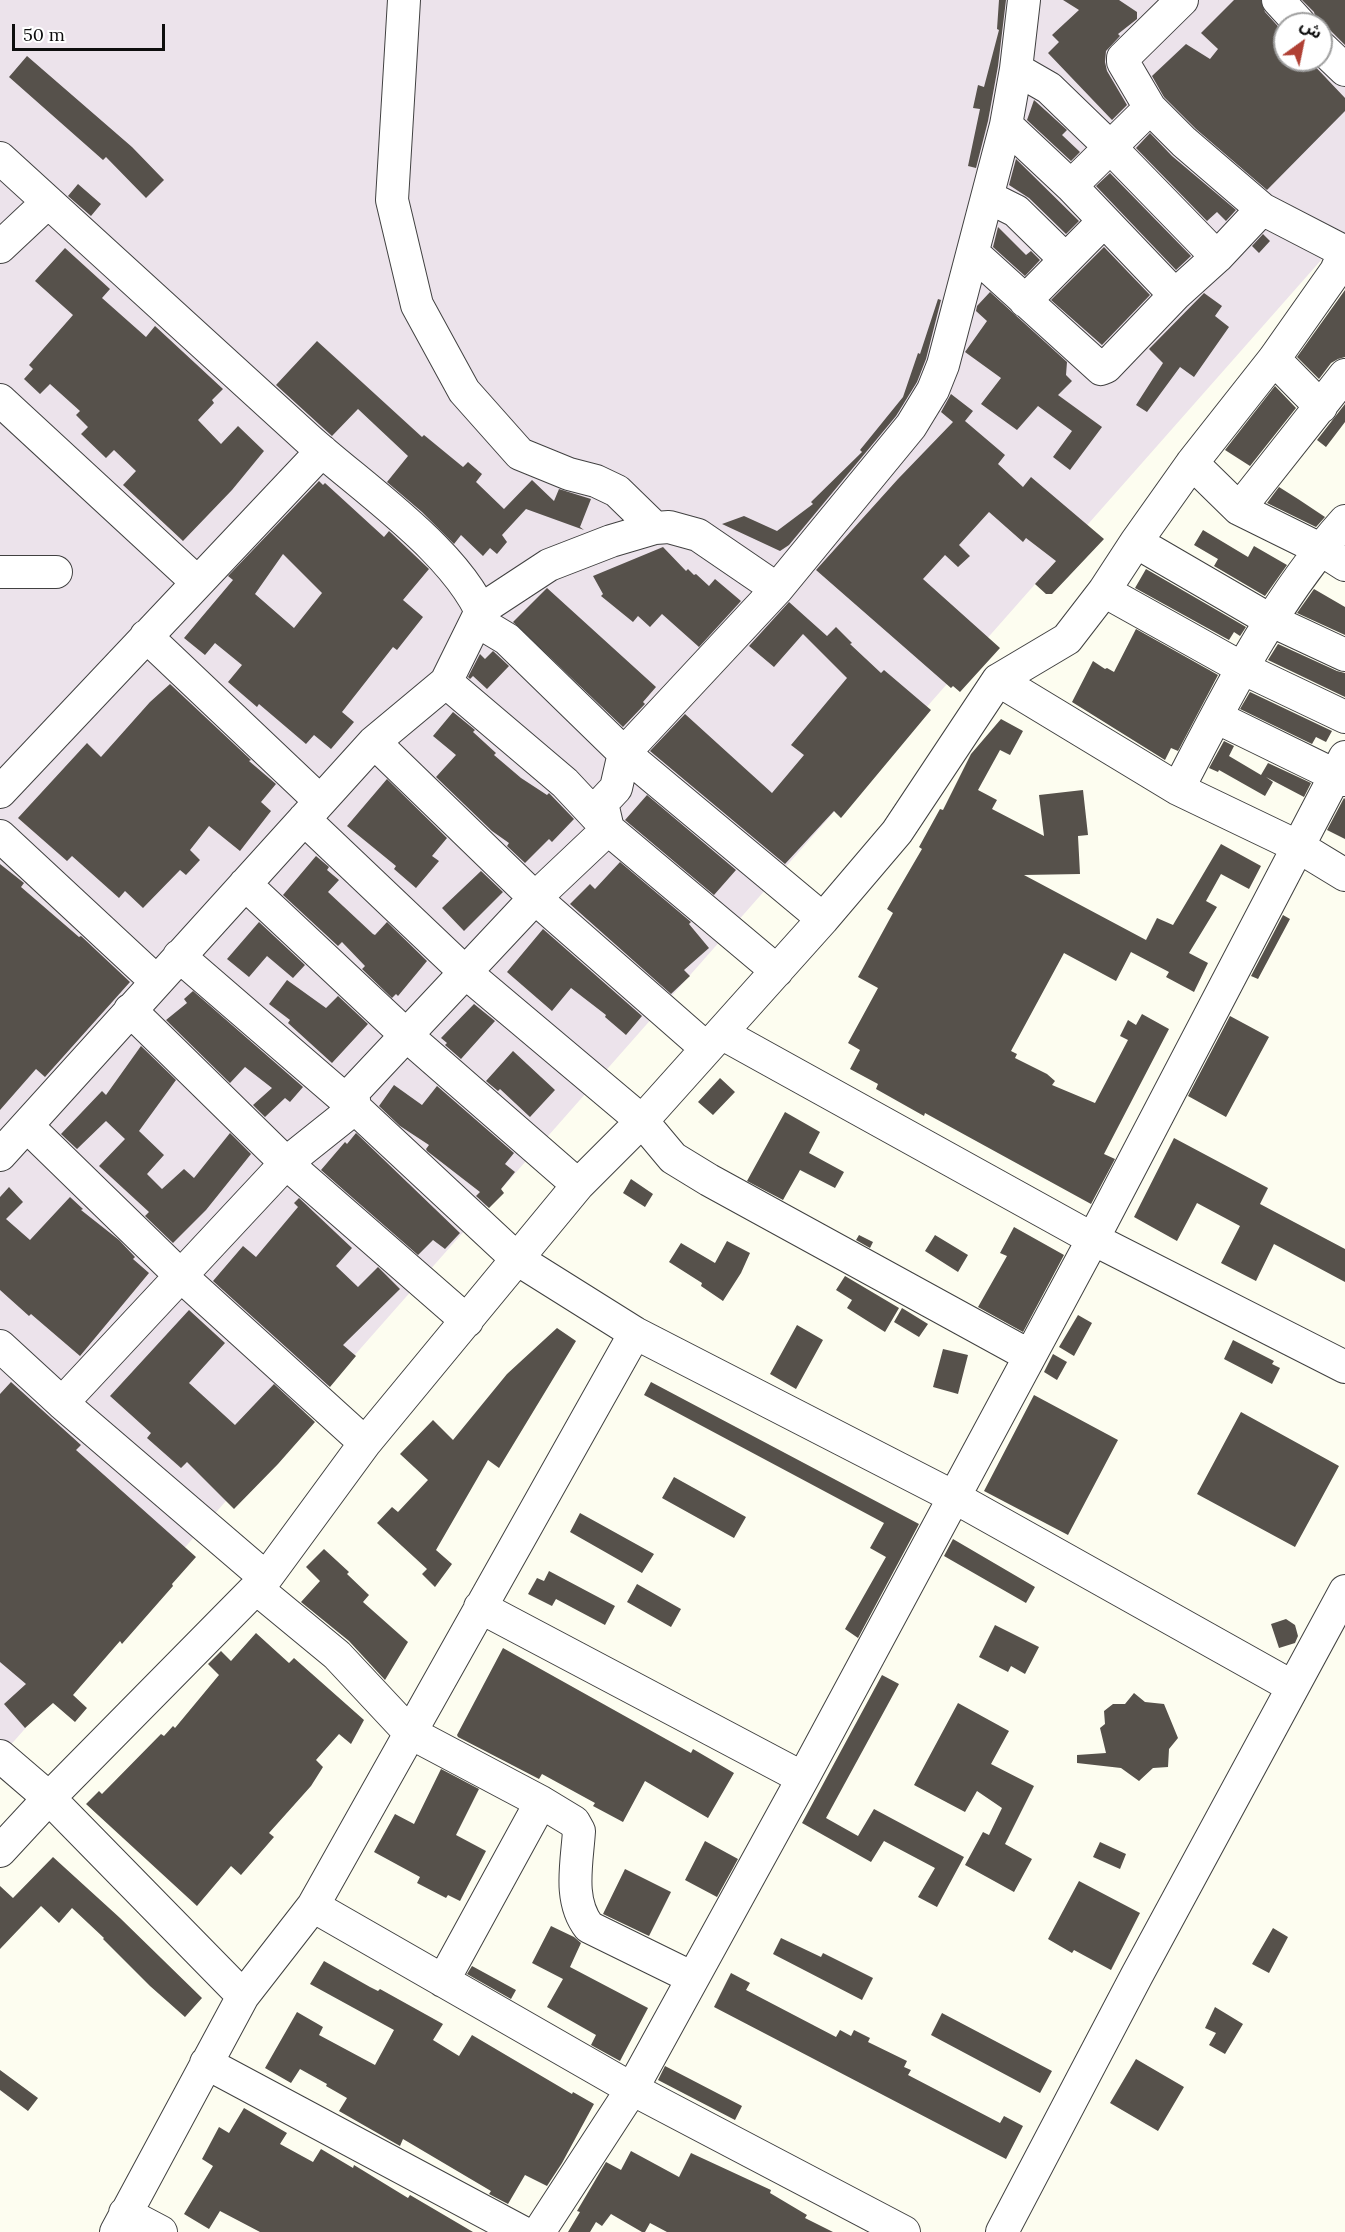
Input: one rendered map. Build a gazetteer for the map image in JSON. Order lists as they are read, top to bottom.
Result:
{
  "scale_bar": "50 m",
  "north": "top right"
}
